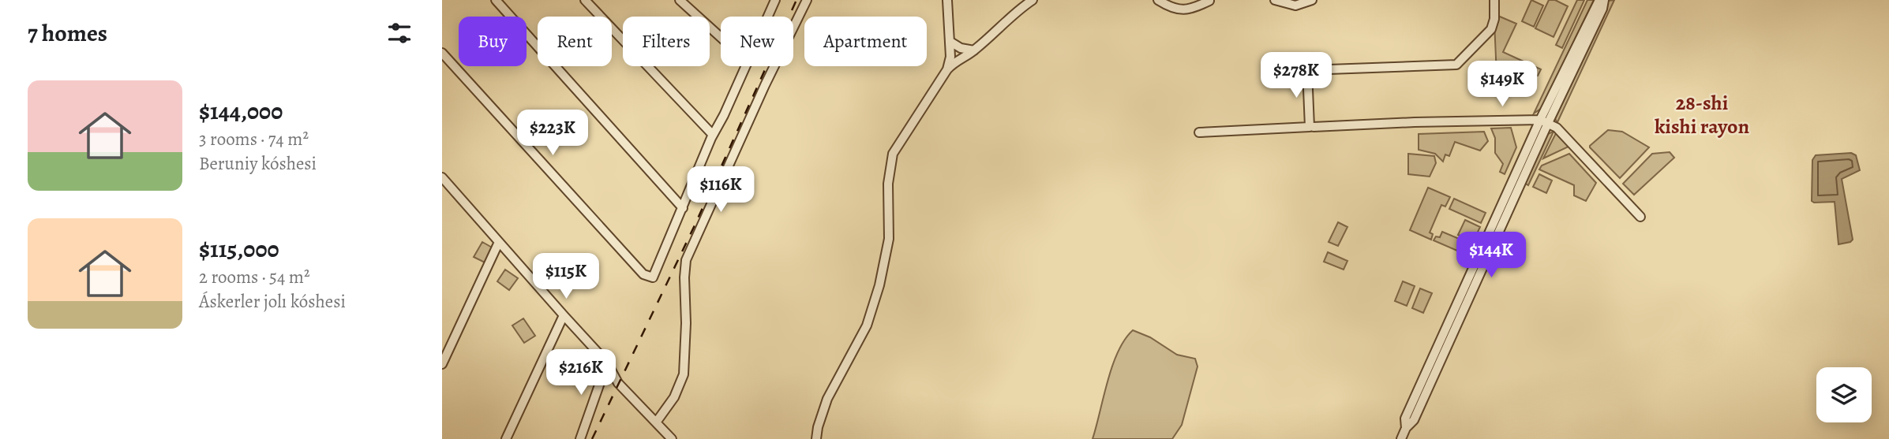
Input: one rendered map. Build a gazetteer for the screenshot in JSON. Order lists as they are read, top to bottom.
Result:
{
  "districts": ["28-shi kishi rayon"],
  "page": {
    "heading": "7 homes",
    "chip": [
      "Buy",
      "Rent",
      "Filters",
      "New",
      "Apartment"
    ],
    "price": [
      "$278K",
      "$149K",
      "$223K",
      "$116K",
      "$144K",
      "$115K",
      "$216K"
    ],
    "list": [
      {
        "name": "$144,000",
        "note": "3 rooms · 74 m² · Beruniy kóshesi"
      },
      {
        "name": "$115,000",
        "note": "2 rooms · 54 m² · Áskerler jolı kóshesi"
      }
    ]
  }
}
